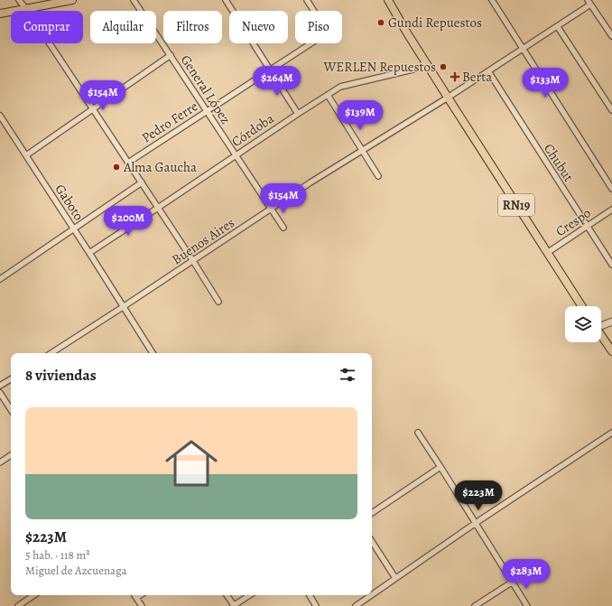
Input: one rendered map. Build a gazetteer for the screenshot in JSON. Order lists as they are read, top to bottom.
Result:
{
  "streets": {
    "main road": ["RN19"],
    "street": [
      "General López",
      "Pedro Ferre",
      "Córdoba",
      "Chubut",
      "Gaboto",
      "Crespo",
      "Buenos Aires"
    ]
  },
  "crossings": [
    ["General López", "Pedro Ferre"],
    ["General López", "Córdoba"],
    ["General López", "Buenos Aires"],
    ["Córdoba", "Gaboto"],
    ["Córdoba", "RN19"],
    ["Chubut", "Crespo"],
    ["Chubut", "Buenos Aires"],
    ["Gaboto", "Buenos Aires"],
    ["RN19", "Crespo"],
    ["RN19", "Buenos Aires"]
  ],
  "places": {
    "other": ["Gundi Repuestos", "WERLEN Repuestos", "Alma Gaucha"],
    "health": ["Berta"]
  },
  "page": {
    "chip": [
      "Comprar",
      "Alquilar",
      "Filtros",
      "Nuevo",
      "Piso"
    ],
    "price": [
      "$264M",
      "$133M",
      "$154M",
      "$139M",
      "$154M",
      "$200M",
      "$223M",
      "$283M"
    ],
    "heading": "8 viviendas",
    "list": [
      {
        "name": "$223M",
        "note": "5 hab. · 118 m² · Miguel de Azcuenaga"
      }
    ]
  }
}
